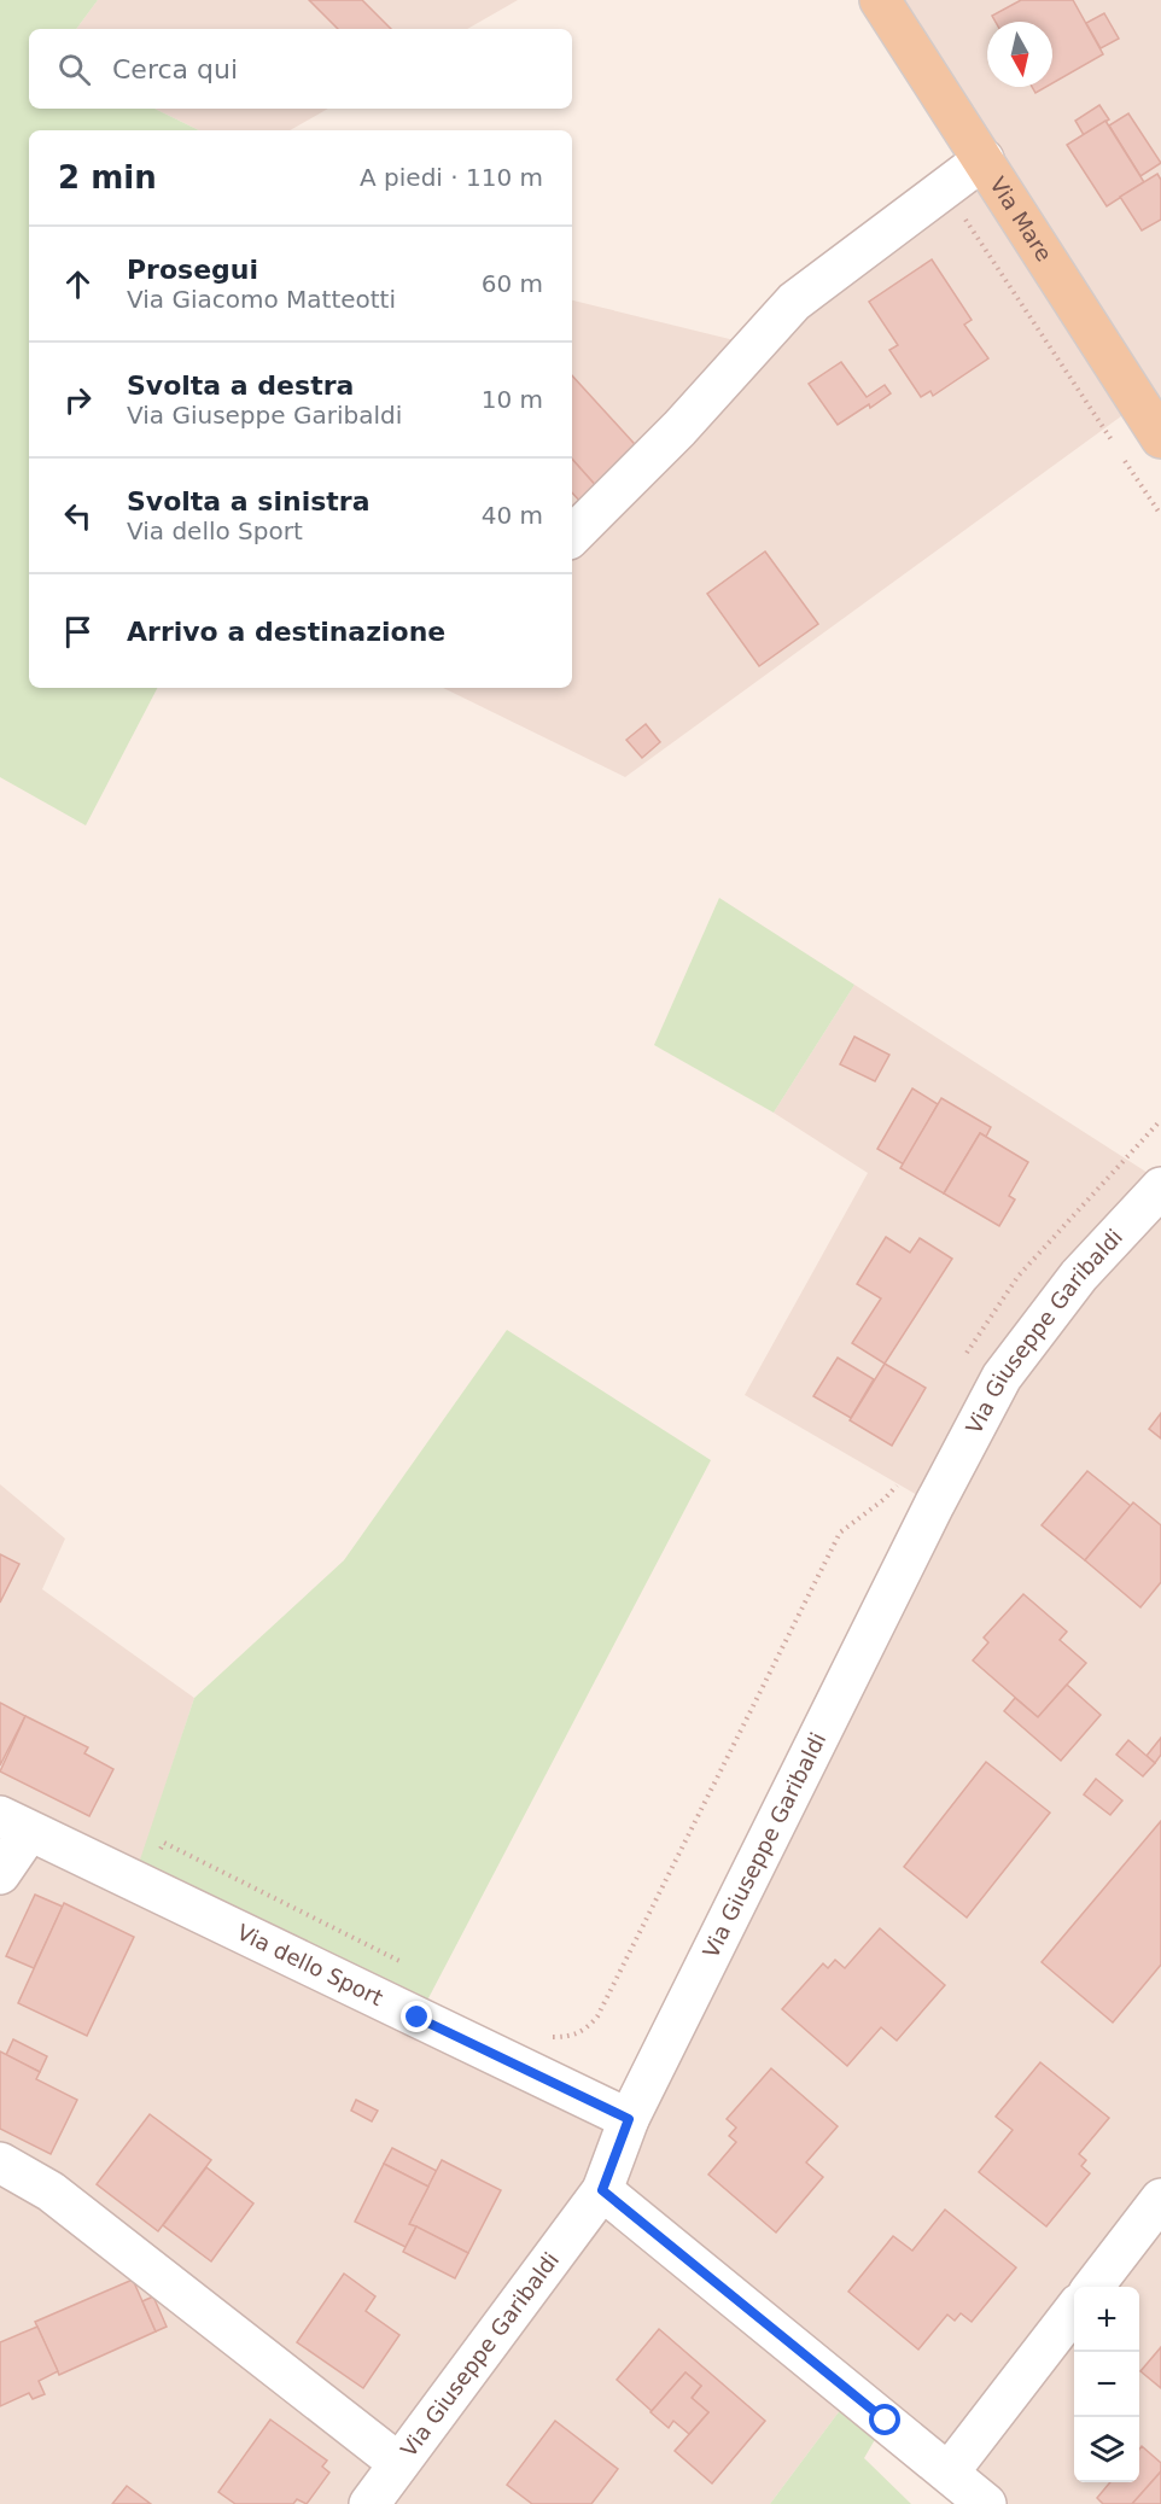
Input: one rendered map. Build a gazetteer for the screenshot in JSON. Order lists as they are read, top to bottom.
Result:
{
  "streets": {
    "main road": ["Via Mare"],
    "street": ["Via Giuseppe Garibaldi", "Via dello Sport"]
  },
  "crossings": [
    ["Via Giuseppe Garibaldi", "Via dello Sport"]
  ],
  "north": "bottom",
  "page": {
    "search": "Cerca qui",
    "heading": ["2 min", "A piedi · 110 m"],
    "list": [
      ["Prosegui", "Via Giacomo Matteotti", "60 m"],
      ["Svolta a destra", "Via Giuseppe Garibaldi", "10 m"],
      ["Svolta a sinistra", "Via dello Sport", "40 m"],
      "Arrivo a destinazione"
    ],
    "map_buttons": ["+", "−"]
  }
}
